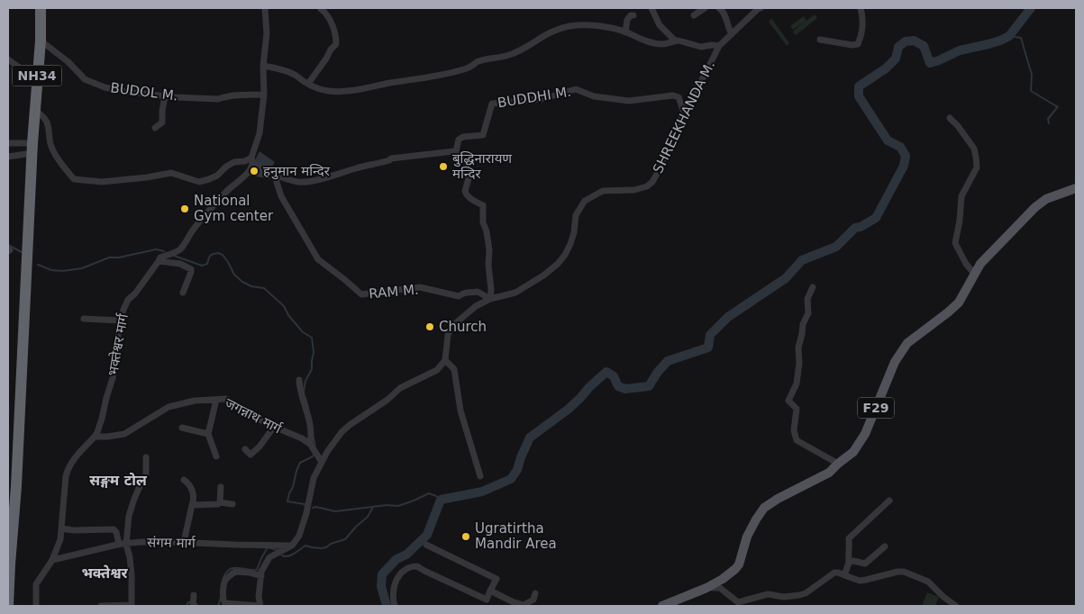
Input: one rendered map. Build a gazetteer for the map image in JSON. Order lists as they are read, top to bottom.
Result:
{
  "streets": {
    "highway": ["NH34"],
    "main road": ["F29"],
    "street": [
      "BUDOL M.",
      "BUDDHI M.",
      "SHREEKHANDA M.",
      "RAM M.",
      "भक्तेश्वर मार्ग",
      "जगन्नाथ मार्ग",
      "संगम मार्ग"
    ]
  },
  "crossings": [
    ["NH34", "BUDOL M."],
    ["BUDOL M.", "भक्तेश्वर मार्ग"],
    ["BUDDHI M.", "SHREEKHANDA M."],
    ["SHREEKHANDA M.", "RAM M."],
    ["RAM M.", "भक्तेश्वर मार्ग"],
    ["भक्तेश्वर मार्ग", "जगन्नाथ मार्ग"],
    ["भक्तेश्वर मार्ग", "संगम मार्ग"]
  ],
  "districts": ["सङ्गम टोल", "भक्तेश्वर"],
  "places": [
    "बुद्धिनारायण मन्दिर",
    "हनुमान मन्दिर",
    "National Gym center",
    "Church",
    "Ugratirtha Mandir Area"
  ]
}
